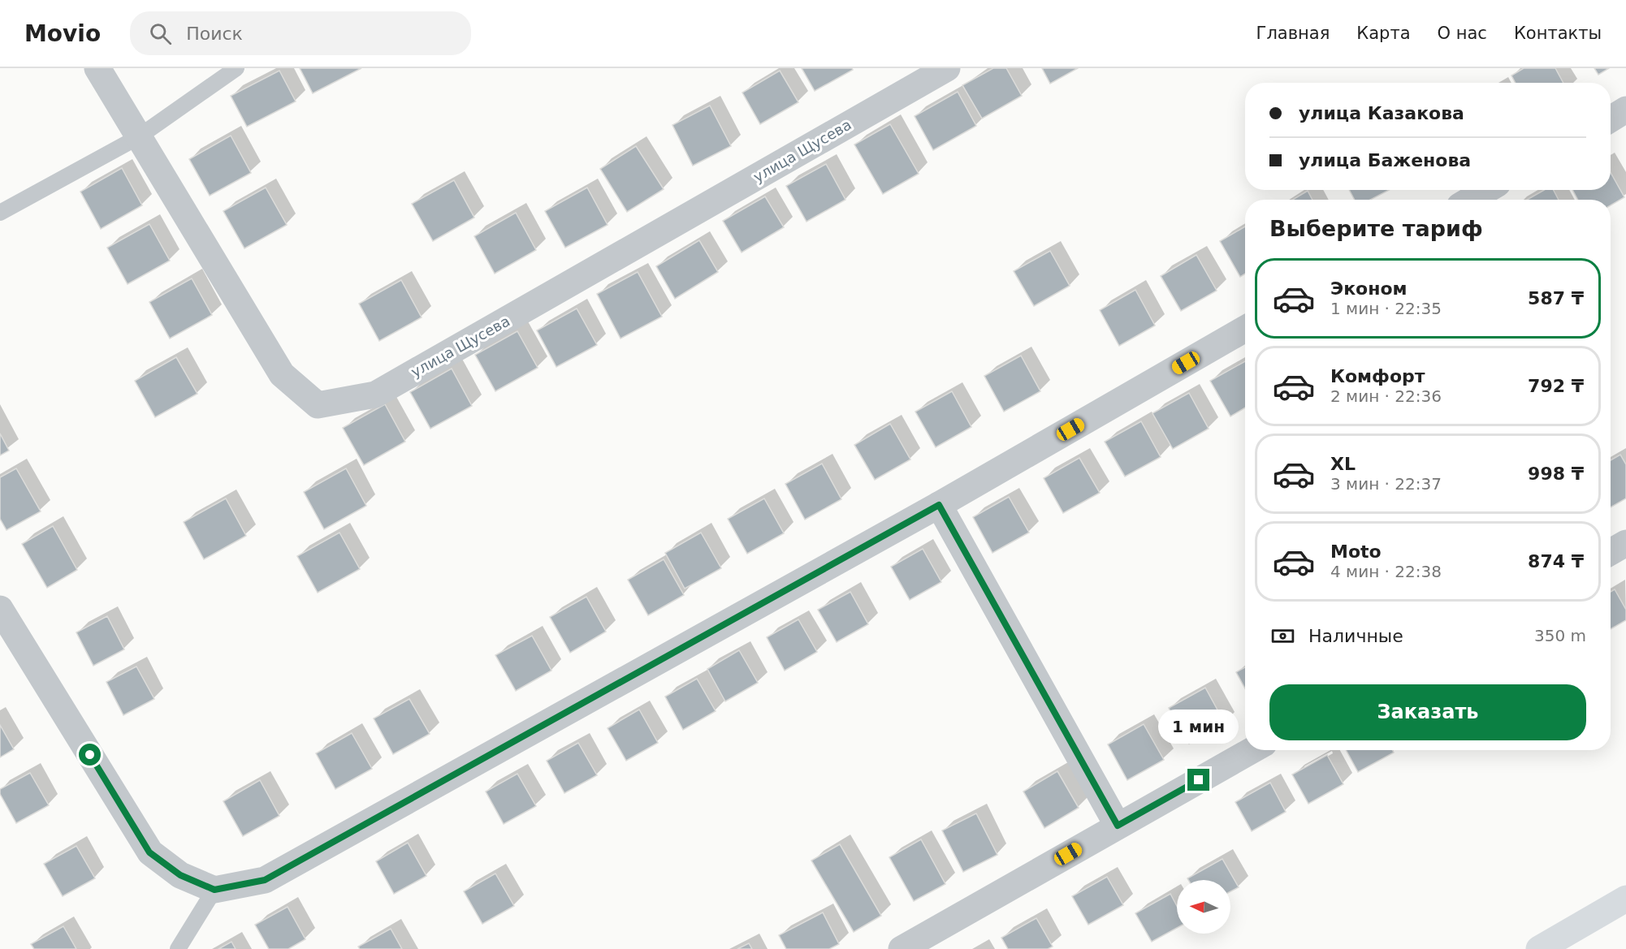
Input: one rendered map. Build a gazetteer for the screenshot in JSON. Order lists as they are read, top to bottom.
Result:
{
  "streets": {
    "street": ["улица Щусева"]
  },
  "north": "left",
  "page": {
    "header": "Movio",
    "search": "Поиск",
    "nav": [
      "Главная",
      "Карта",
      "О нас",
      "Контакты"
    ],
    "banner": ["улица Казакова", "улица Баженова"],
    "heading": "Выберите тариф",
    "list": [
      {
        "name": "Эконом",
        "note": "1 мин · 22:35",
        "value": "587 ₸"
      },
      {
        "name": "Комфорт",
        "note": "2 мин · 22:36",
        "value": "792 ₸"
      },
      {
        "name": "XL",
        "note": "3 мин · 22:37",
        "value": "998 ₸"
      },
      {
        "name": "Moto",
        "note": "4 мин · 22:38",
        "value": "874 ₸"
      }
    ],
    "pay": ["Наличные", "350 m"],
    "buttons": "Заказать",
    "bubble": "1 мин"
  }
}
